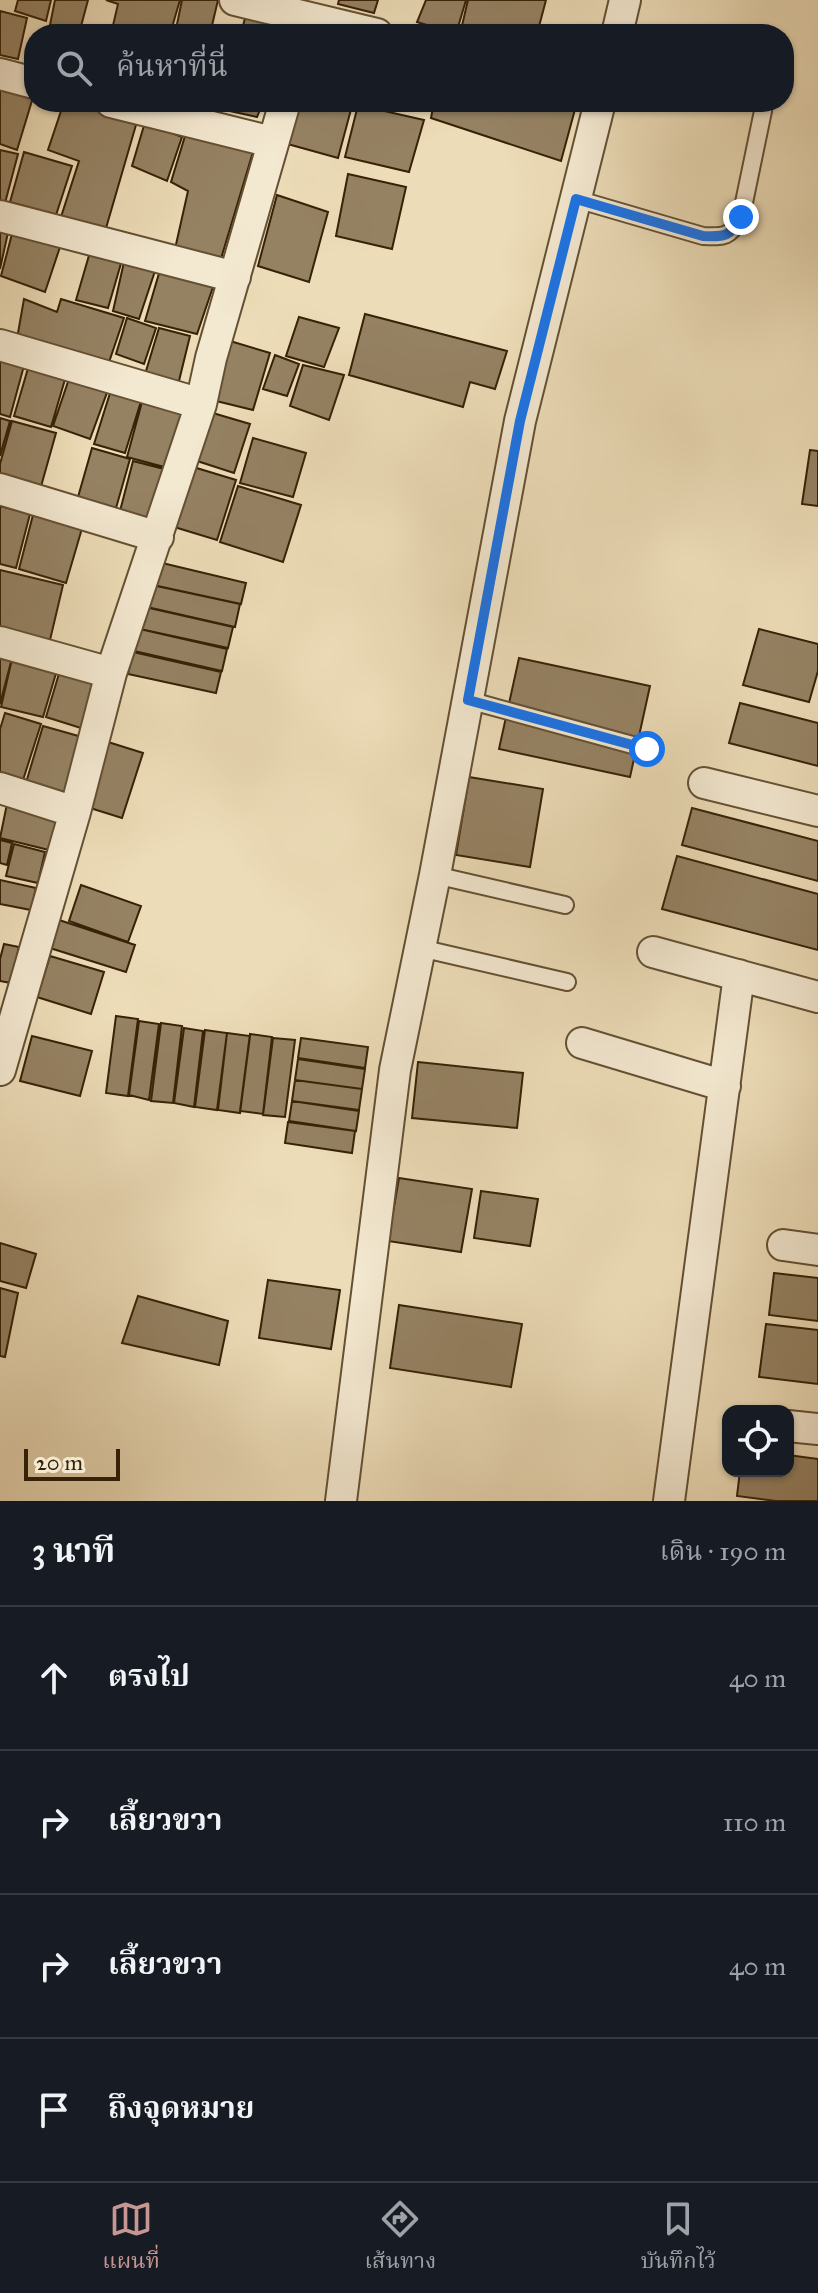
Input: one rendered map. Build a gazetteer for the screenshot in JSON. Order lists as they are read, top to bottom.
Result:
{
  "scale_bar": "20 m",
  "page": {
    "search": "ค้นหาที่นี่",
    "scale": "20 m",
    "heading": ["3 นาที", "เดิน · 190 m"],
    "list": [
      ["ตรงไป", "40 m"],
      ["เลี้ยวขวา", "110 m"],
      ["เลี้ยวขวา", "40 m"],
      "ถึงจุดหมาย"
    ],
    "nav": ["แผนที่", "เส้นทาง", "บันทึกไว้"]
  }
}
